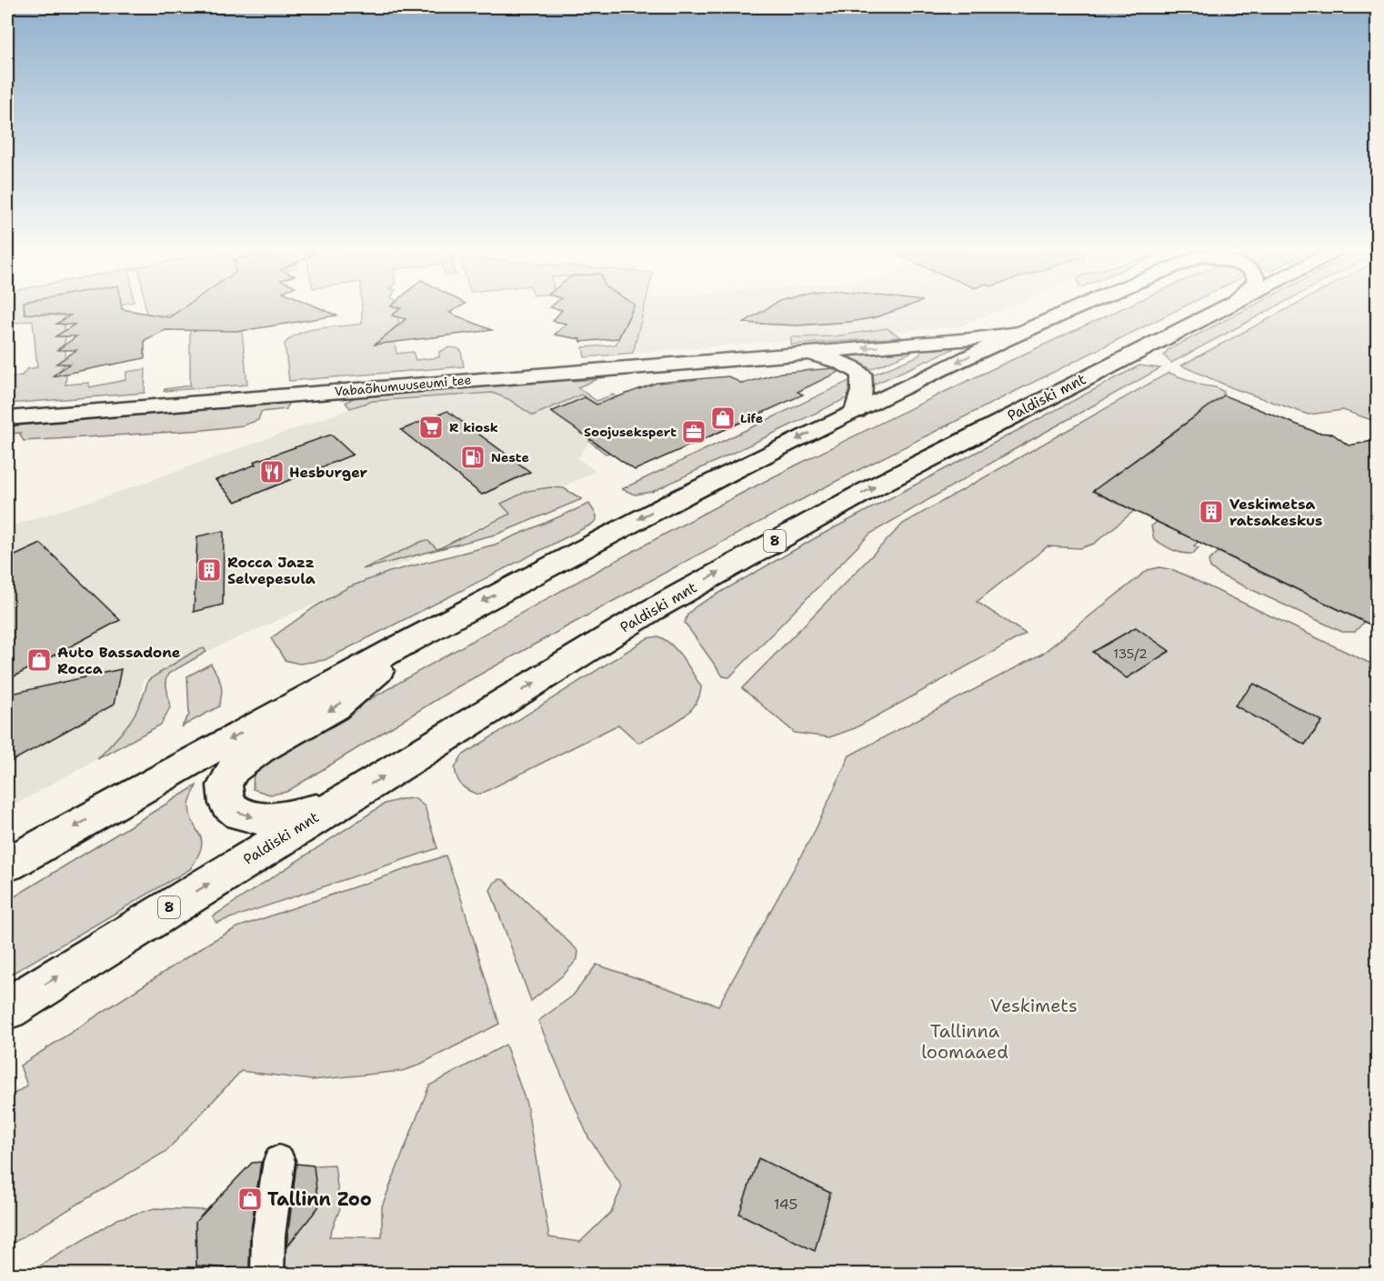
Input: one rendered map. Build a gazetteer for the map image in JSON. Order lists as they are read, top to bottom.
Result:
{
  "streets": {
    "main road": ["Vabaõhumuuseumi tee", "Paldiski mnt", "8"]
  },
  "parks": ["Veskimets", "Tallinna loomaaed"],
  "places": {
    "shop": ["Life", "Auto Bassadone Rocca", "Tallinn Zoo"],
    "supermarket": ["R kiosk"],
    "office": ["Soojusekspert"],
    "fuel station": ["Neste"],
    "restaurant": ["Hesburger"],
    "building": ["Veskimetsa ratsakeskus", "Rocca Jazz Selvepesula"]
  },
  "house_numbers": ["135/2", "145"]
}
